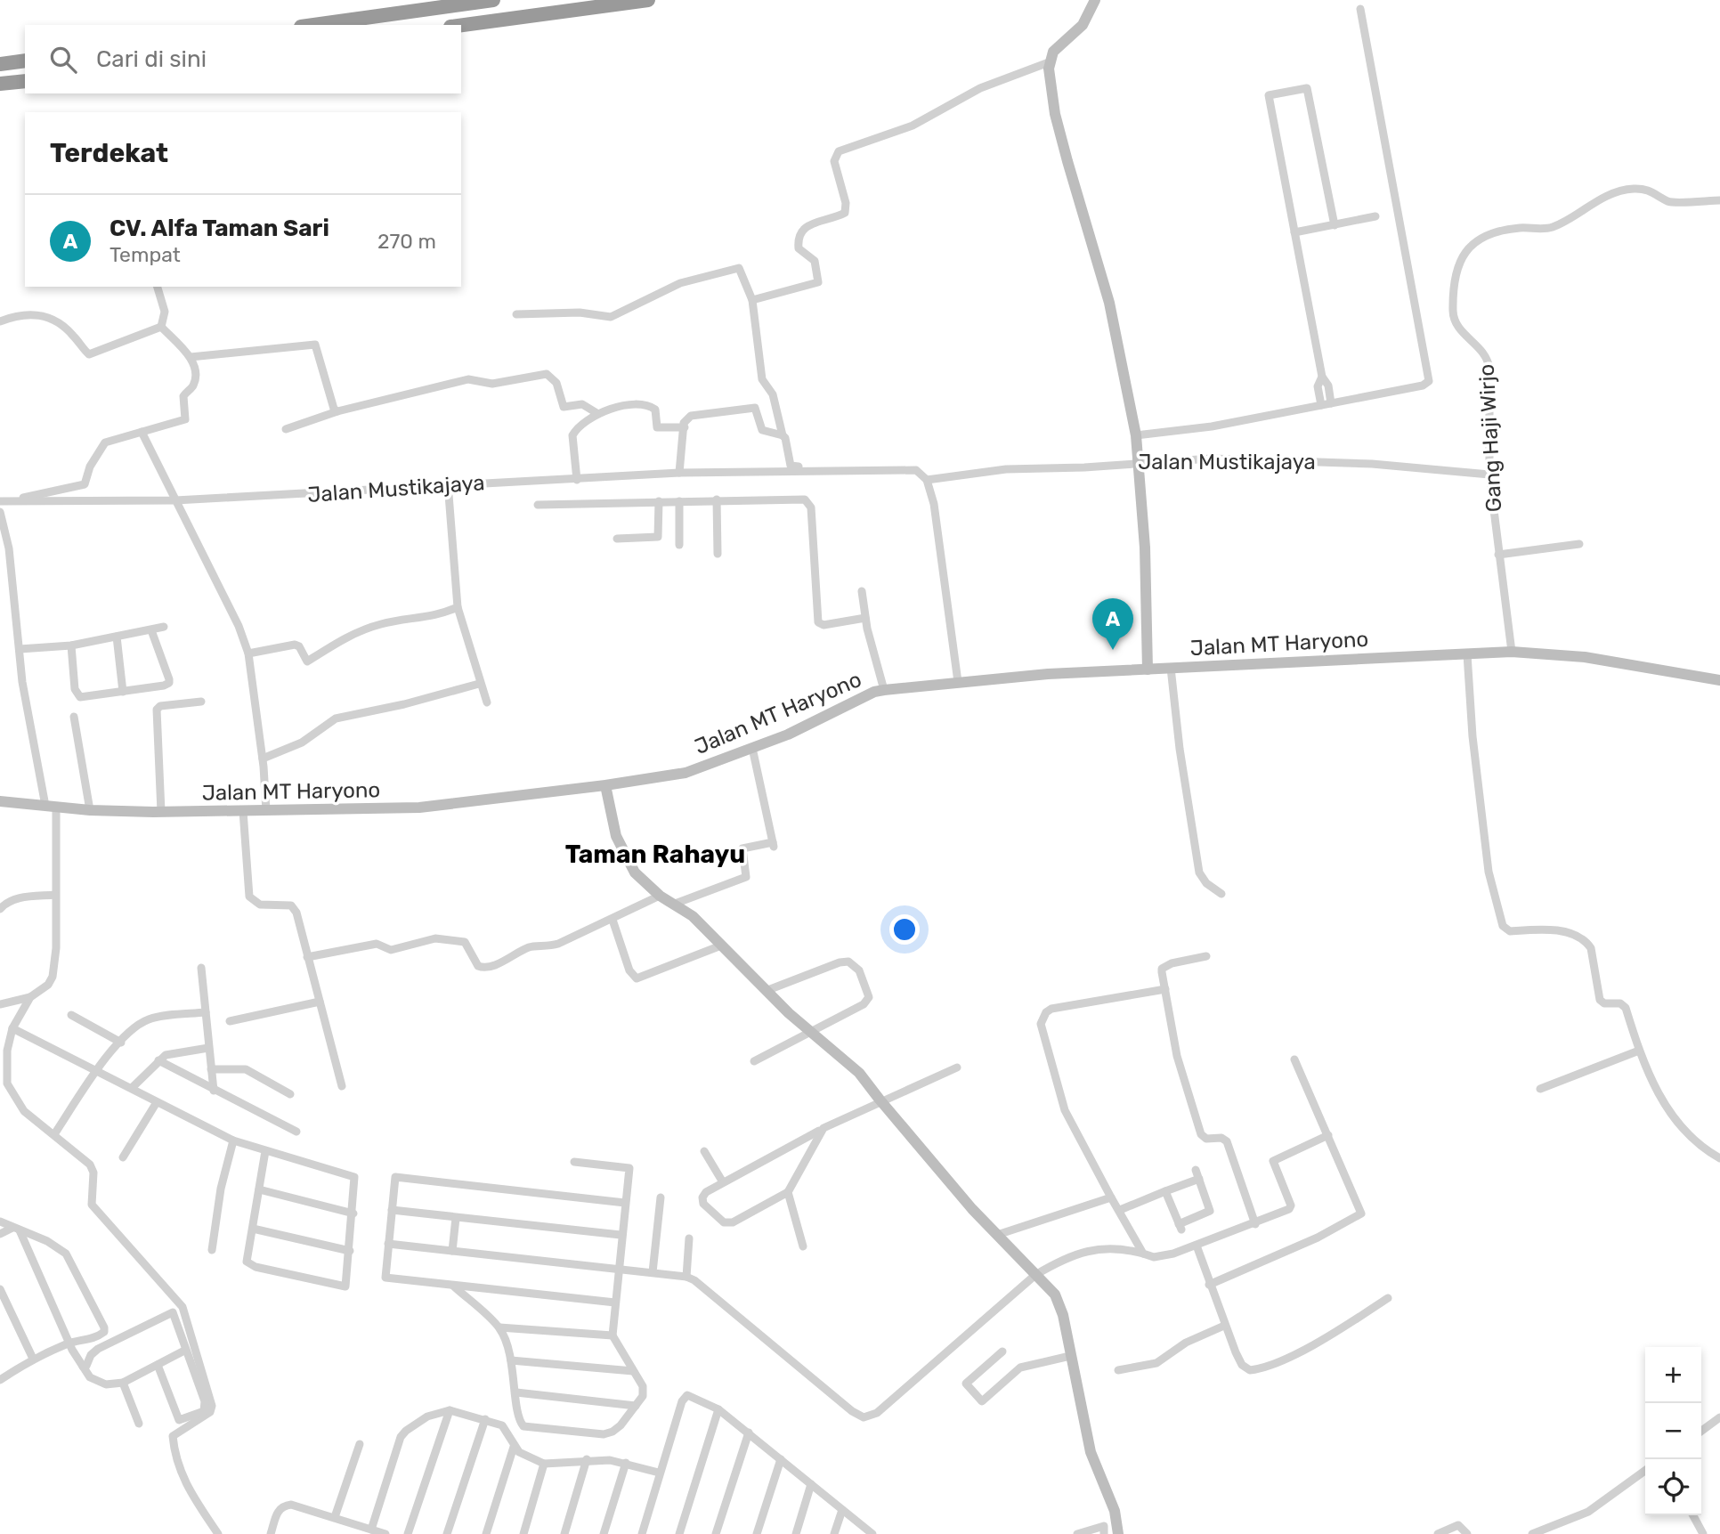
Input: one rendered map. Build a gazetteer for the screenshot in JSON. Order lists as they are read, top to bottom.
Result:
{
  "streets": {
    "main road": ["Jalan MT Haryono"],
    "street": ["Gang Haji Wirjo", "Jalan Mustikajaya"]
  },
  "crossings": [
    ["Gang Haji Wirjo", "Jalan Mustikajaya"],
    ["Gang Haji Wirjo", "Jalan MT Haryono"]
  ],
  "districts": ["Taman Rahayu"],
  "page": {
    "search": "Cari di sini",
    "heading": "Terdekat",
    "list": [
      {
        "mark": "A",
        "name": "CV. Alfa Taman Sari",
        "note": "Tempat",
        "value": "270 m"
      }
    ],
    "pins": "A",
    "map_buttons": ["+", "−"]
  }
}
